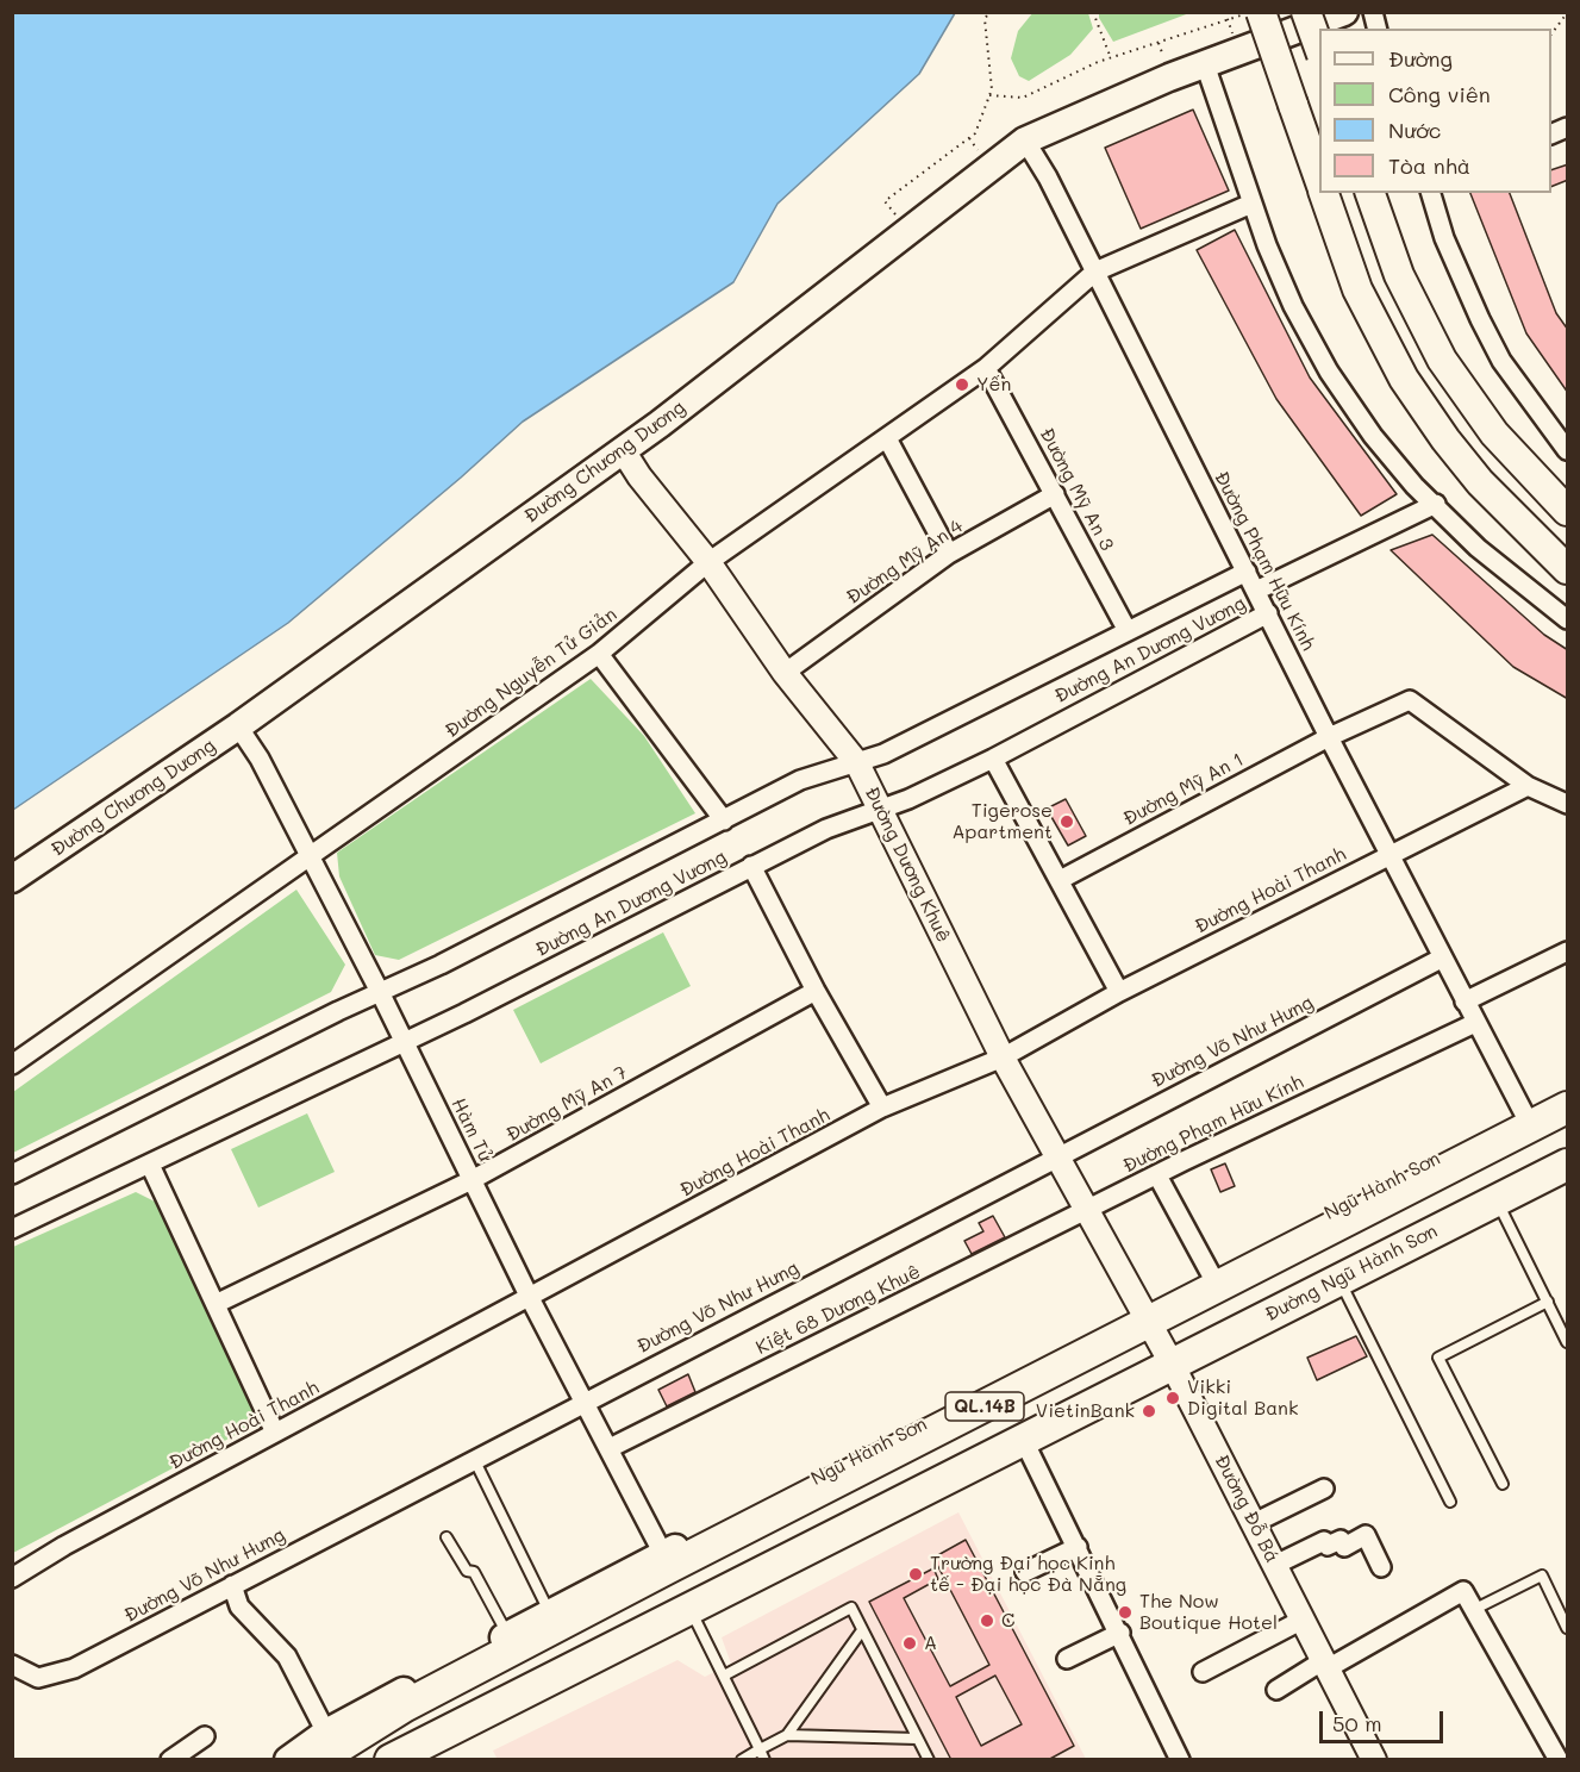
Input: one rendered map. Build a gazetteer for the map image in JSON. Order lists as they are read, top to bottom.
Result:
{
  "streets": {
    "highway": ["Ngũ Hành Sơn", "Đường Ngũ Hành Sơn", "QL.14B"],
    "main road": ["Đường Chương Dương"],
    "street": [
      "Đường Mỹ An 3",
      "Đường Phạm Hữu Kính",
      "Đường Mỹ An 4",
      "Đường An Dương Vương",
      "Đường Nguyễn Tử Giản",
      "Đường Mỹ An 1",
      "Đường Dương Khuê",
      "Đường Hoài Thanh",
      "Đường Võ Như Hưng",
      "Đường Mỹ An 7",
      "Hàm Tử",
      "Kiệt 68 Dương Khuê",
      "Đường Đỗ Bá"
    ]
  },
  "crossings": [
    ["Đường Chương Dương", "Đường Phạm Hữu Kính"],
    ["Đường Chương Dương", "Đường Dương Khuê"],
    ["Đường Chương Dương", "Hàm Tử"],
    ["Đường Mỹ An 3", "Đường Mỹ An 4"],
    ["Đường Mỹ An 3", "Đường An Dương Vương"],
    ["Đường Mỹ An 3", "Đường Nguyễn Tử Giản"],
    ["Đường Phạm Hữu Kính", "Đường An Dương Vương"],
    ["Đường Phạm Hữu Kính", "Đường Nguyễn Tử Giản"],
    ["Đường Phạm Hữu Kính", "Đường Mỹ An 1"],
    ["Đường Phạm Hữu Kính", "Đường Dương Khuê"],
    ["Đường Phạm Hữu Kính", "Đường Hoài Thanh"],
    ["Đường Phạm Hữu Kính", "Đường Võ Như Hưng"],
    ["Đường Phạm Hữu Kính", "Ngũ Hành Sơn"],
    ["Đường Phạm Hữu Kính", "Kiệt 68 Dương Khuê"],
    ["Đường Mỹ An 4", "Đường Dương Khuê"],
    ["Đường An Dương Vương", "Đường Dương Khuê"],
    ["Đường An Dương Vương", "Hàm Tử"],
    ["Đường Nguyễn Tử Giản", "Đường Dương Khuê"],
    ["Đường Nguyễn Tử Giản", "Hàm Tử"],
    ["Đường Mỹ An 1", "Đường Hoài Thanh"],
    ["Đường Dương Khuê", "Đường Hoài Thanh"],
    ["Đường Dương Khuê", "Đường Võ Như Hưng"],
    ["Đường Dương Khuê", "Ngũ Hành Sơn"],
    ["Đường Dương Khuê", "Kiệt 68 Dương Khuê"],
    ["Đường Dương Khuê", "Đường Đỗ Bá"],
    ["Đường Hoài Thanh", "Hàm Tử"],
    ["Đường Võ Như Hưng", "Hàm Tử"],
    ["Đường Mỹ An 7", "Hàm Tử"],
    ["Hàm Tử", "Ngũ Hành Sơn"],
    ["Hàm Tử", "Kiệt 68 Dương Khuê"],
    ["Ngũ Hành Sơn", "Đường Đỗ Bá"],
    ["Đường Ngũ Hành Sơn", "QL.14B"],
    ["Đường Ngũ Hành Sơn", "Đường Đỗ Bá"]
  ],
  "places": [
    "Yến",
    "Tigerose Apartment",
    "Vikki Digital Bank",
    "VietinBank",
    "Trường Đại học Kinh tế - Đại học Đà Nẵng",
    "The Now Boutique Hotel",
    "C",
    "A"
  ],
  "legend": [
    "Đường",
    "Công viên",
    "Nước",
    "Tòa nhà"
  ],
  "scale_bar": "50 m"
}
